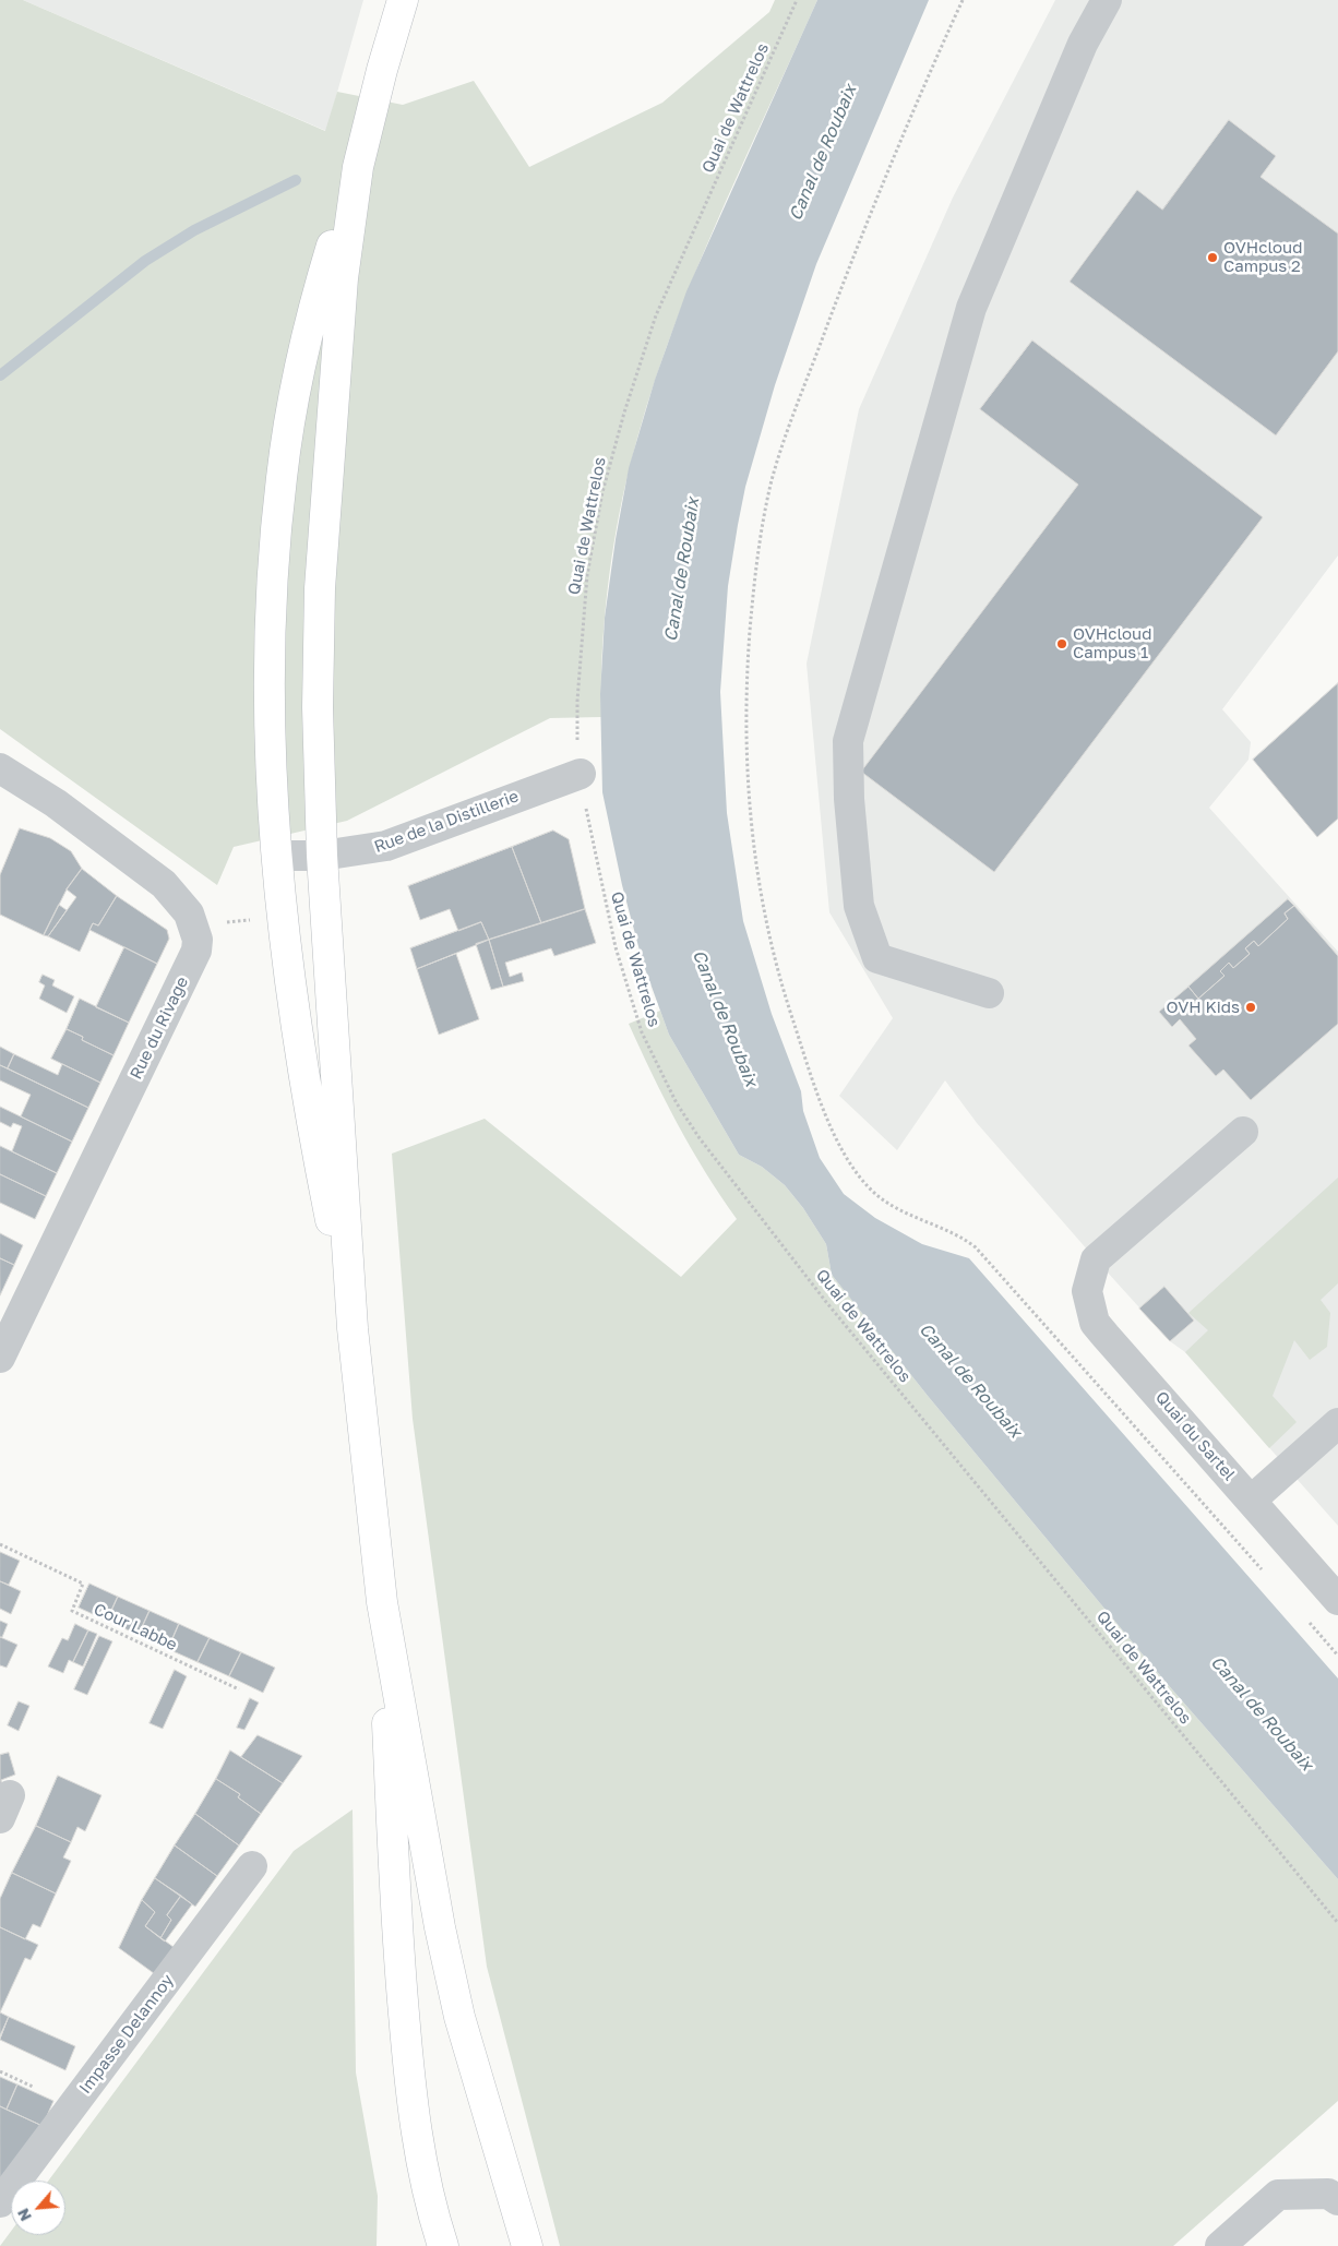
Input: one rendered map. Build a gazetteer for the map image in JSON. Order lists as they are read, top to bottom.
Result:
{
  "streets": {
    "street": [
      "Rue de la Distillerie",
      "Rue du Rivage",
      "Quai du Sartel",
      "Impasse Delannoy"
    ],
    "path": ["Quai de Wattrelos", "Cour Labbe"]
  },
  "crossings": [
    ["Quai de Wattrelos", "Rue de la Distillerie"]
  ],
  "water": ["Canal de Roubaix"],
  "places": ["OVHcloud Campus 2", "OVHcloud Campus 1", "OVH Kids"],
  "north": "bottom left"
}
